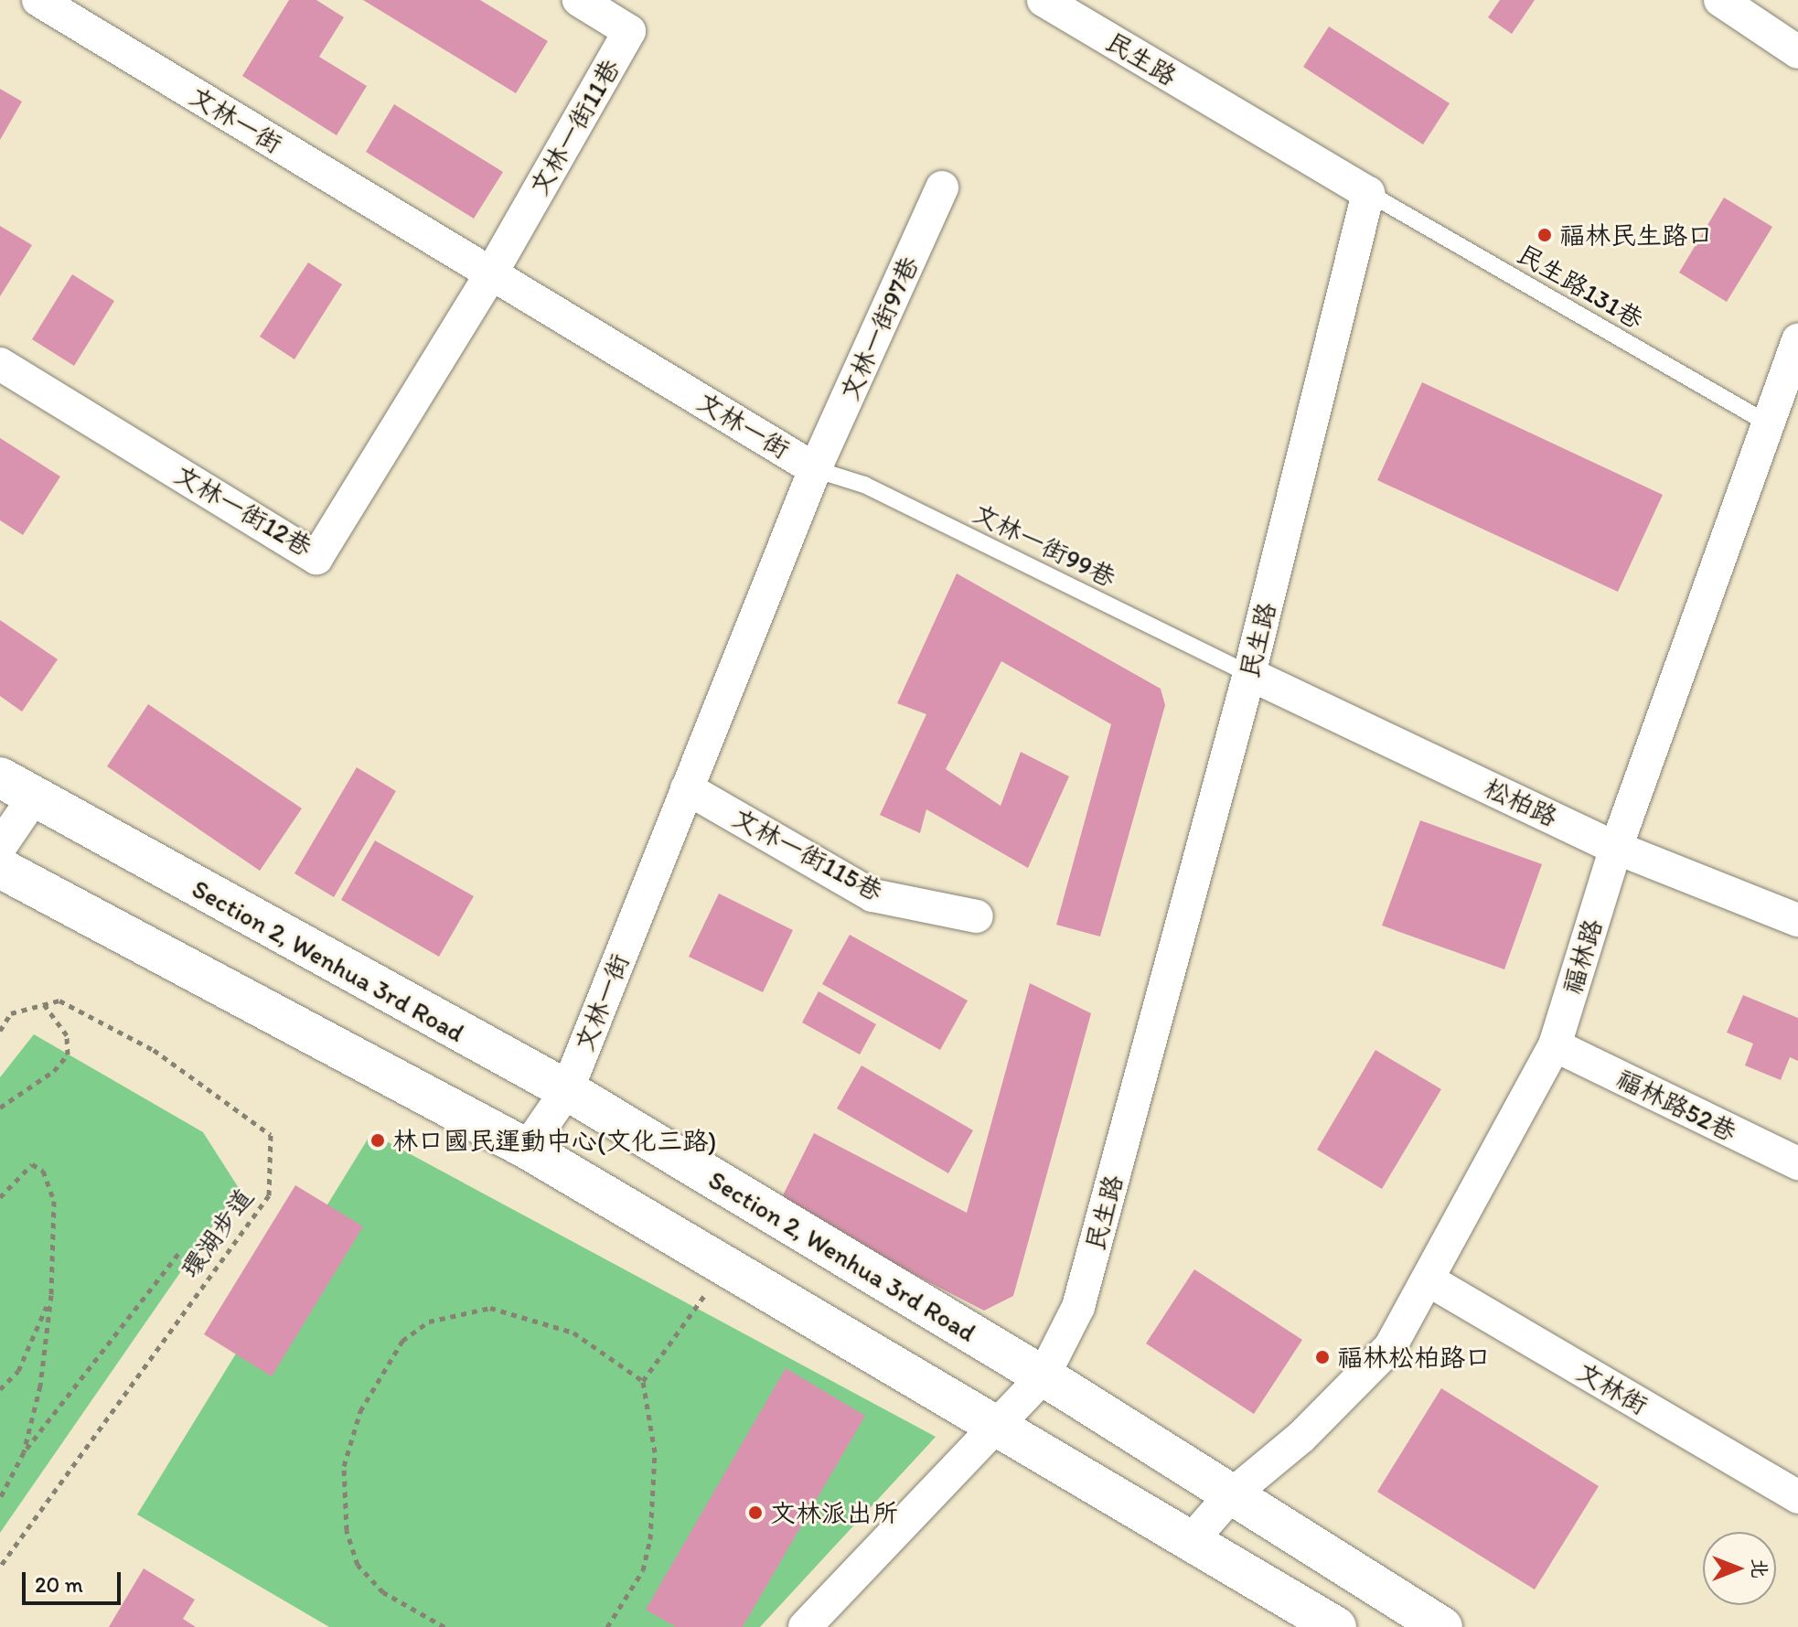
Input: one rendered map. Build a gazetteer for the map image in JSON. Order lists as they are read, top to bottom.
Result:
{
  "streets": {
    "street": [
      "民生路",
      "文林一街",
      "文林一街11巷",
      "文林一街97巷",
      "文林一街12巷",
      "松柏路",
      "文林一街115巷",
      "福林路",
      "Section 2, Wenhua 3rd Road",
      "福林路52巷",
      "文林街"
    ],
    "lane": ["民生路131巷", "文林一街99巷"],
    "path": ["環湖步道"]
  },
  "crossings": [
    ["民生路", "民生路131巷"],
    ["民生路", "文林一街99巷"],
    ["民生路", "松柏路"],
    ["民生路", "Section 2, Wenhua 3rd Road"],
    ["文林一街", "文林一街11巷"],
    ["文林一街", "文林一街97巷"],
    ["文林一街", "文林一街12巷"],
    ["文林一街", "文林一街99巷"],
    ["文林一街", "文林一街115巷"],
    ["文林一街", "Section 2, Wenhua 3rd Road"],
    ["文林一街11巷", "文林一街12巷"],
    ["民生路131巷", "福林路"],
    ["文林一街97巷", "文林一街99巷"],
    ["文林一街99巷", "松柏路"],
    ["松柏路", "福林路"],
    ["福林路", "Section 2, Wenhua 3rd Road"],
    ["福林路", "福林路52巷"],
    ["福林路", "文林街"]
  ],
  "places": [
    "福林民生路口",
    "林口國民運動中心(文化三路)",
    "福林松柏路口",
    "文林派出所"
  ],
  "scale_bar": "20 m",
  "north": "right"
}
